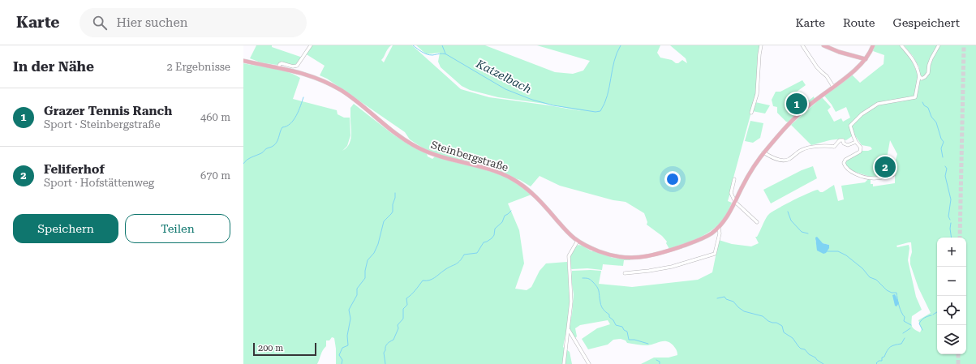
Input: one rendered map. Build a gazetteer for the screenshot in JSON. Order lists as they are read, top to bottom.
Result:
{
  "streets": {
    "main road": ["Steinbergstraße"]
  },
  "water": ["Katzelbach"],
  "scale_bar": "200 m",
  "page": {
    "header": "Karte",
    "search": "Hier suchen",
    "nav": ["Karte", "Route", "Gespeichert"],
    "heading": ["In der Nähe", "2 Ergebnisse"],
    "list": [
      {
        "mark": "1",
        "name": "Grazer Tennis Ranch",
        "note": "Sport · Steinbergstraße",
        "value": "460 m"
      },
      {
        "mark": "2",
        "name": "Feliferhof",
        "note": "Sport · Hofstättenweg",
        "value": "670 m"
      }
    ],
    "pins": ["1", "2"],
    "buttons": ["Speichern", "Teilen"],
    "map_buttons": ["+", "−"],
    "scale": "200 m"
  }
}
